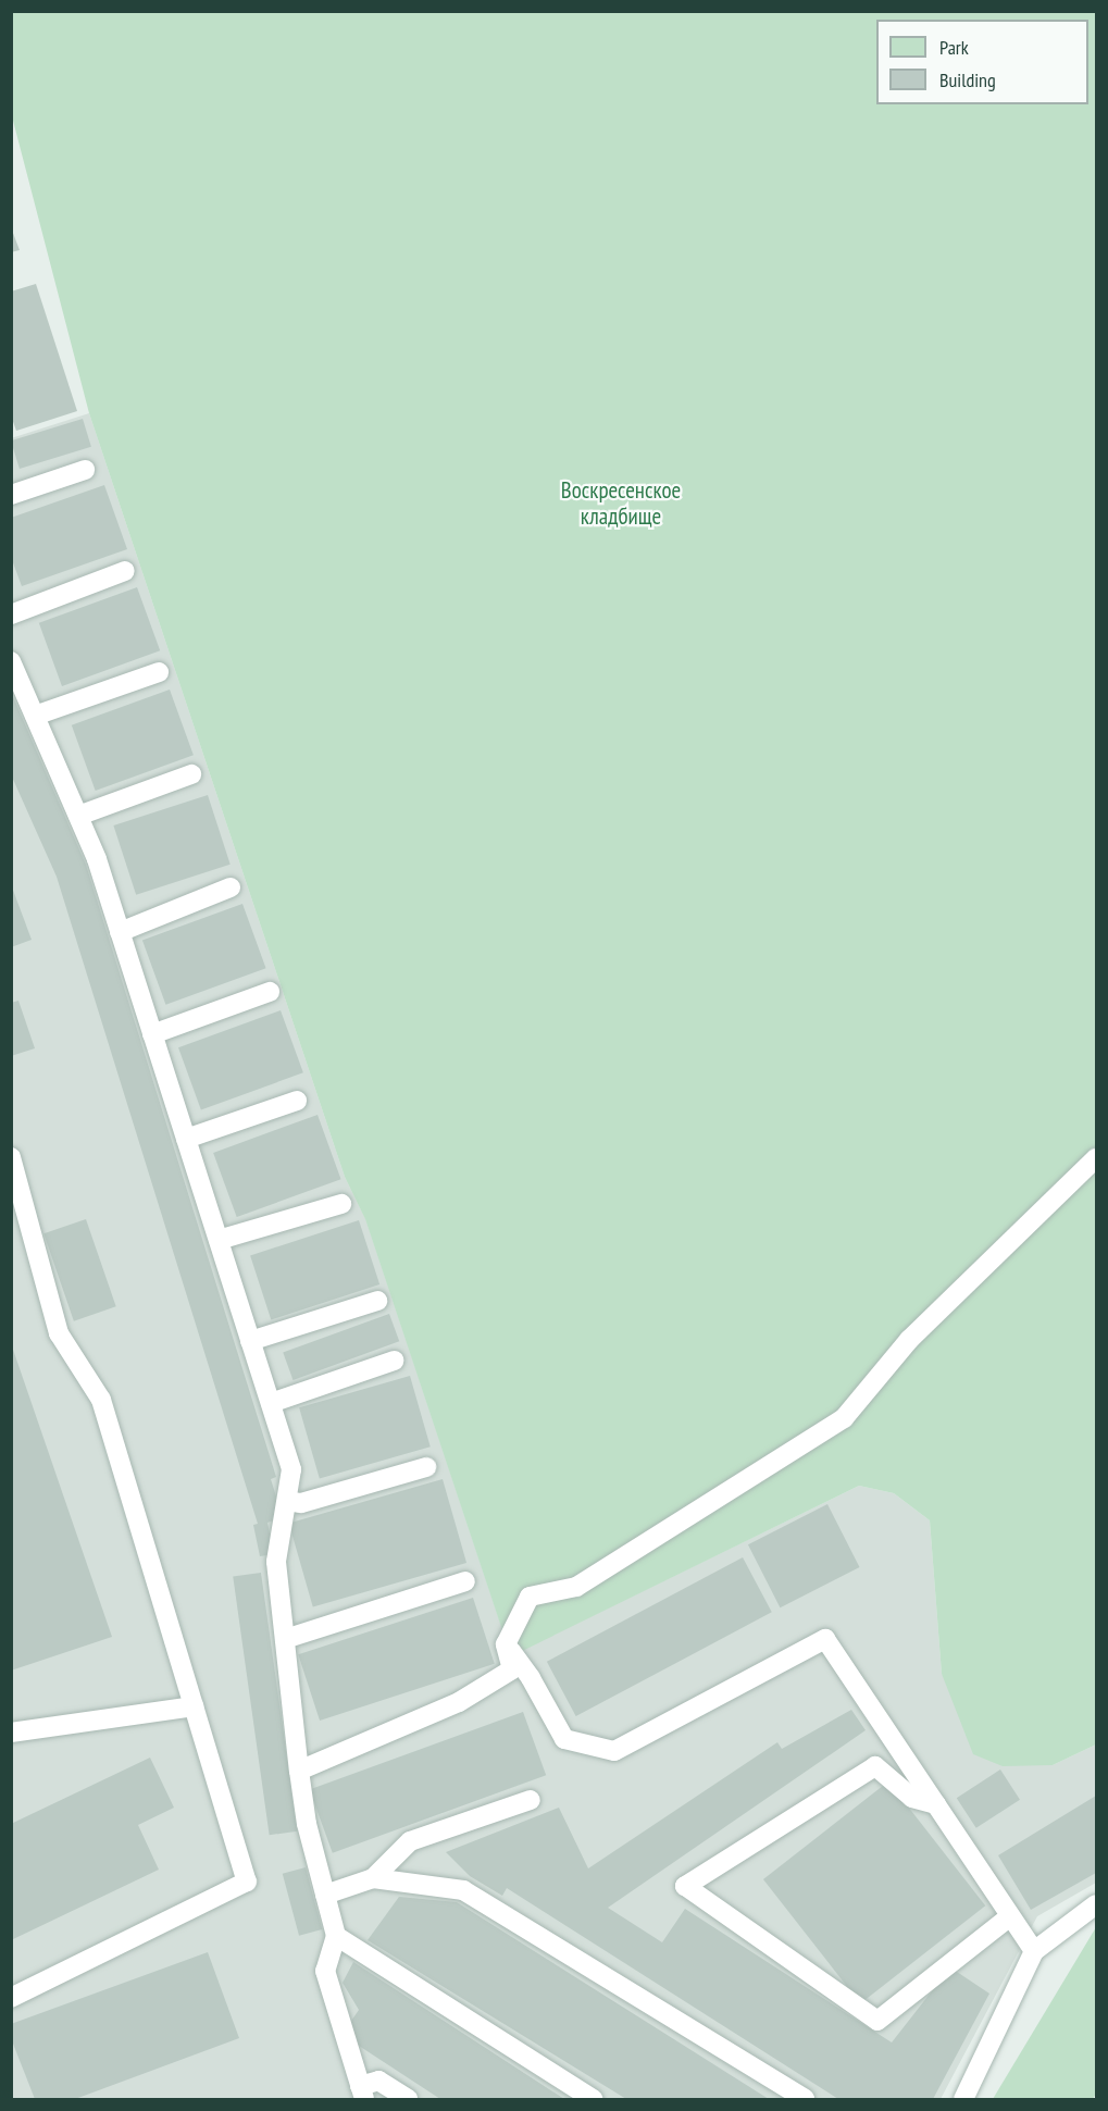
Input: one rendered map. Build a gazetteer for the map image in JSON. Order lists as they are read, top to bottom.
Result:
{
  "parks": ["Воскресенское кладбище"],
  "legend": ["Park", "Building"]
}
